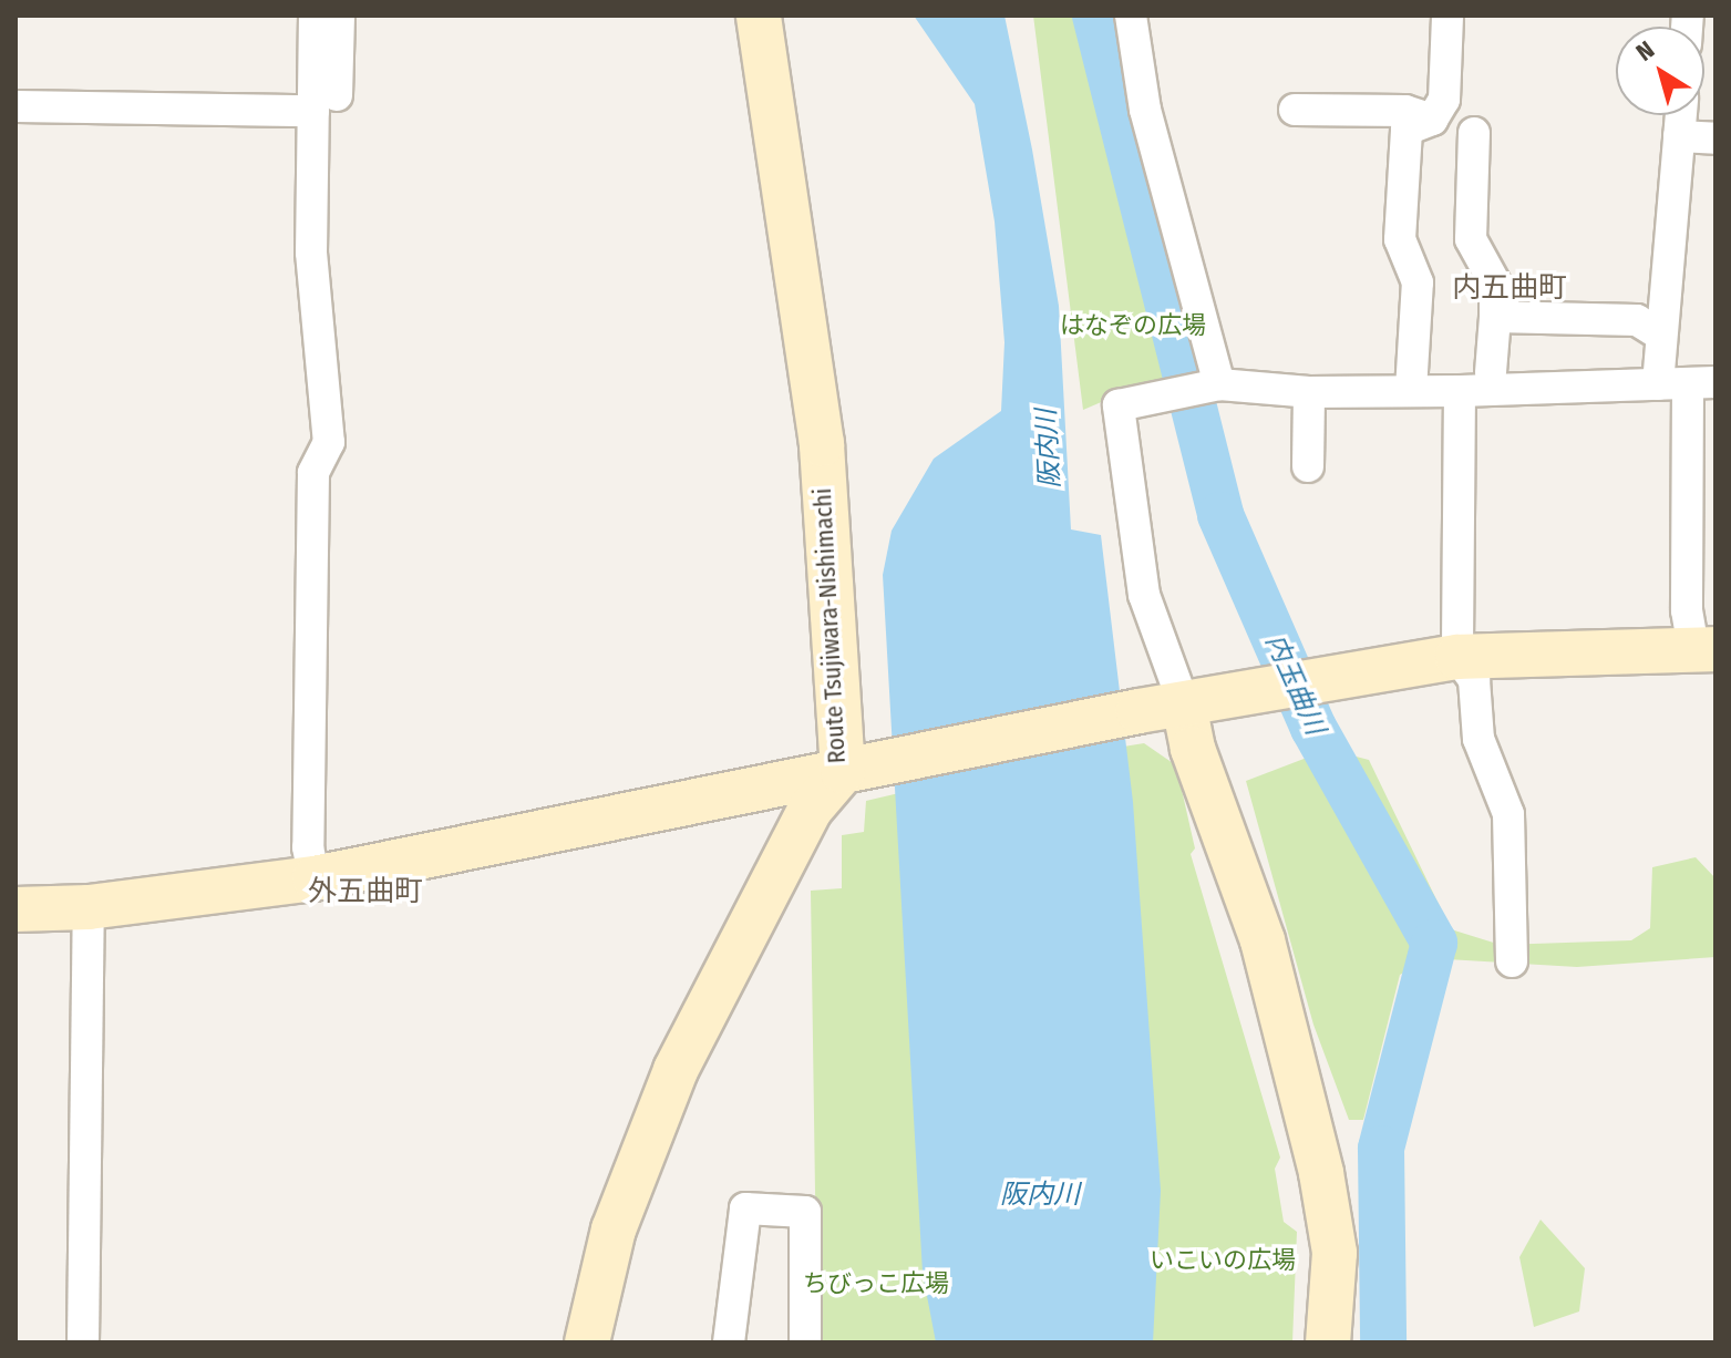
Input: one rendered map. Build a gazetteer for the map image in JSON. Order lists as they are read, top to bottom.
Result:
{
  "streets": {
    "street": ["Route Tsujiwara-Nishimachi"]
  },
  "districts": ["内五曲町", "外五曲町"],
  "water": ["阪内川", "内玉曲川"],
  "parks": ["はなぞの広場", "いこいの広場", "ちびっこ広場"],
  "north": "top left"
}
